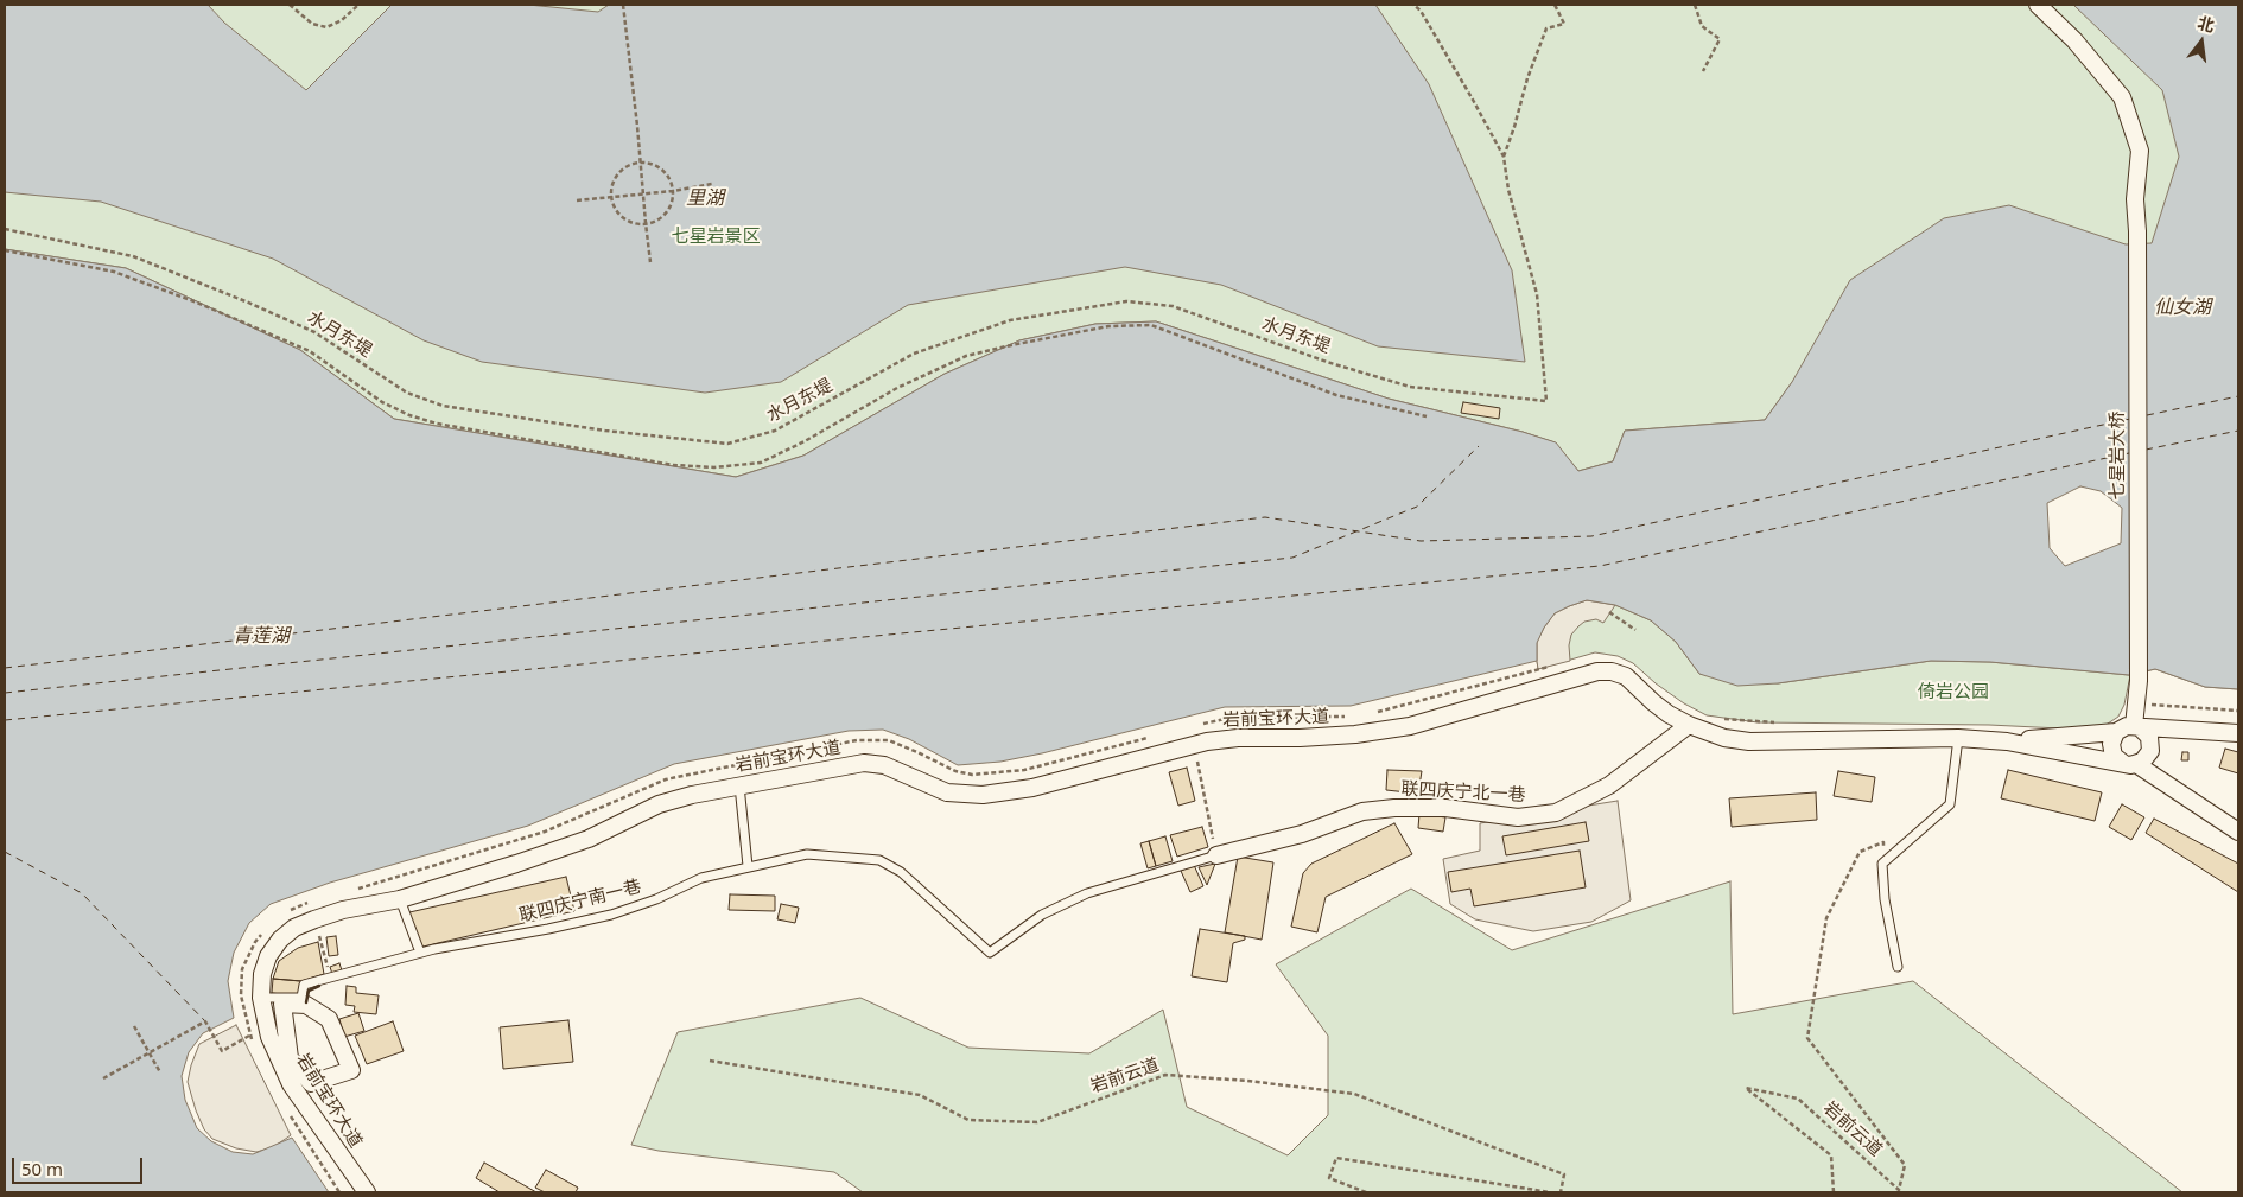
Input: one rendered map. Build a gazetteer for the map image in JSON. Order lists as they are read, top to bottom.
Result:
{
  "streets": {
    "street": ["七星岩大桥", "岩前宝环大道", "联四庆宁北一巷"],
    "lane": ["联四庆宁南一巷"],
    "path": ["水月东堤", "岩前云道"]
  },
  "crossings": [
    ["岩前宝环大道", "联四庆宁北一巷"],
    ["岩前宝环大道", "联四庆宁南一巷"],
    ["联四庆宁北一巷", "联四庆宁南一巷"]
  ],
  "water": ["里湖", "仙女湖", "青莲湖"],
  "parks": ["七星岩景区", "倚岩公园"],
  "scale_bar": "50 m",
  "north": "top"
}
